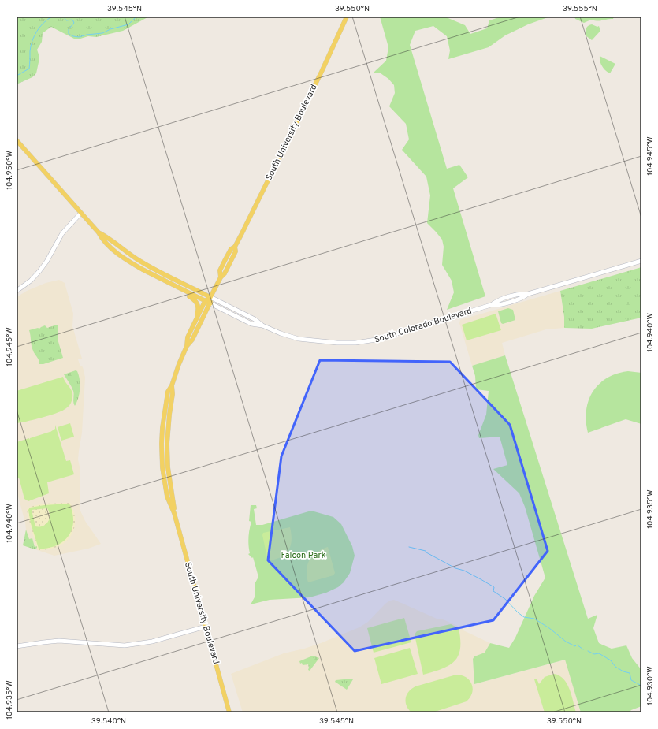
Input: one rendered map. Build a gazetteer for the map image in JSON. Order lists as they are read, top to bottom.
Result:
{
  "streets": {
    "main road": ["South University Boulevard", "South Colorado Boulevard"]
  },
  "crossings": [
    ["South University Boulevard", "South Colorado Boulevard"]
  ],
  "parks": ["Falcon Park"],
  "coordinates": [
    "39.545°N",
    "39.550°N",
    "39.555°N",
    "104.945°W",
    "104.950°W",
    "104.940°W",
    "104.935°W",
    "104.930°W",
    "39.540°N"
  ]
}
